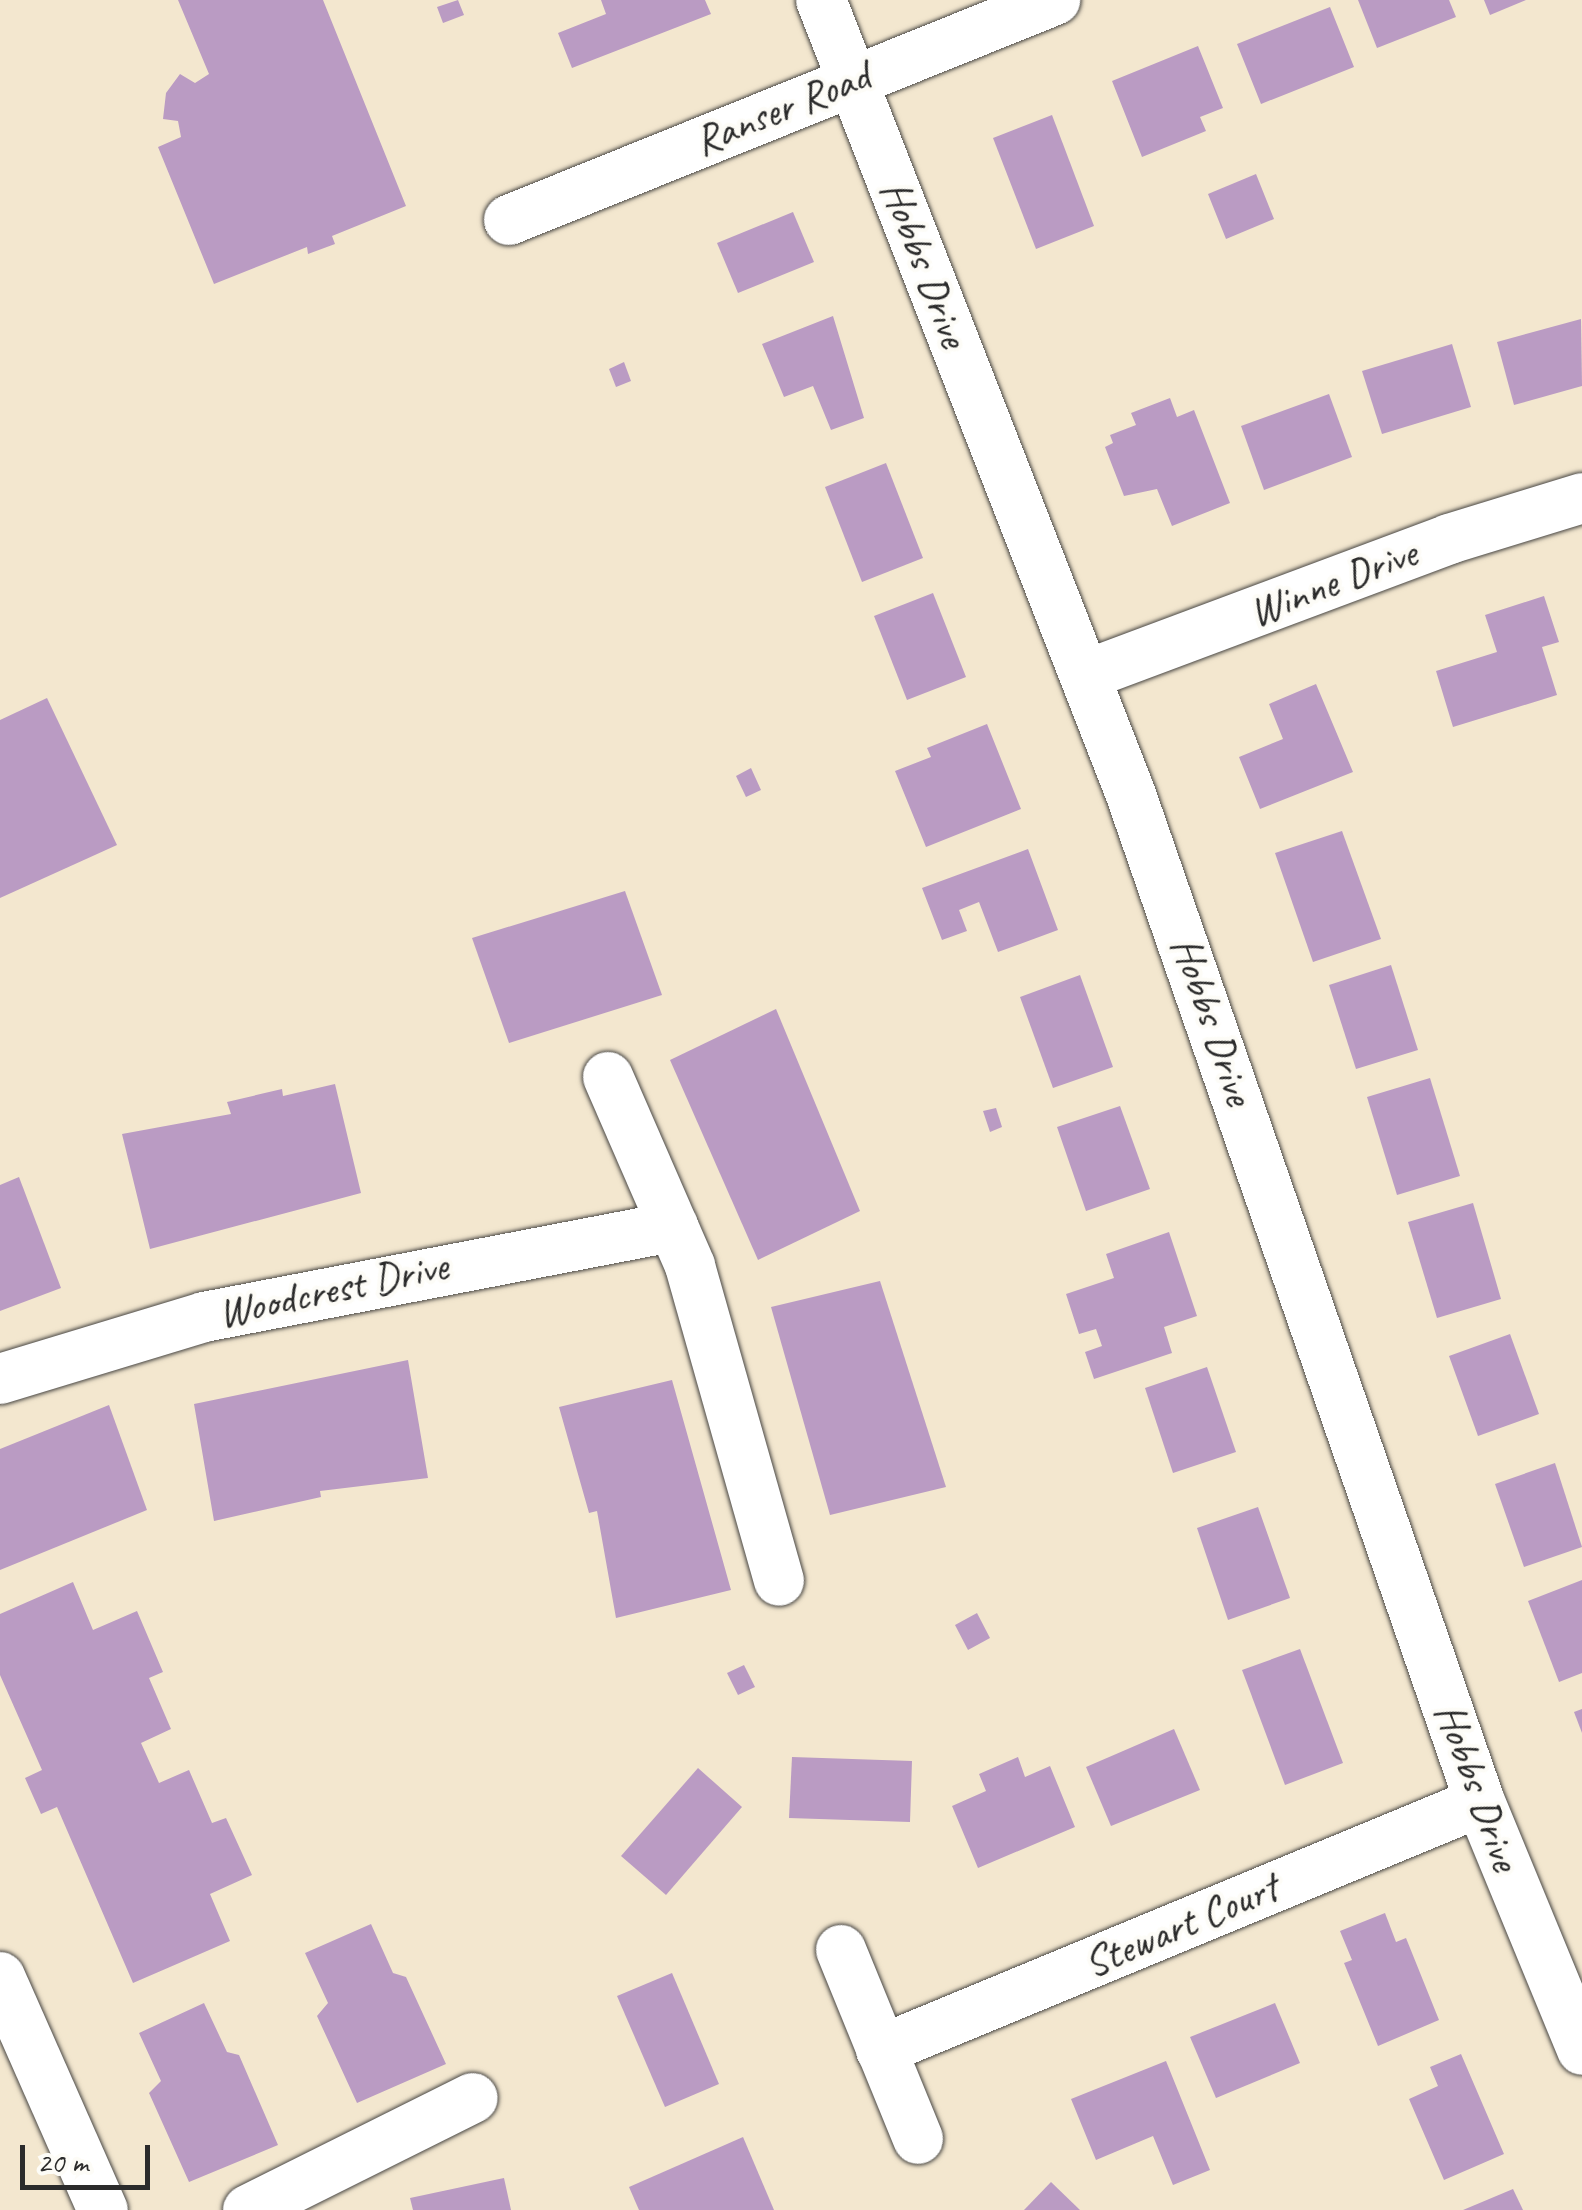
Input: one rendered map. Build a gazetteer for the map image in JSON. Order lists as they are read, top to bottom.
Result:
{
  "streets": {
    "street": [
      "Ranser Road",
      "Hobbs Drive",
      "Winne Drive",
      "Woodcrest Drive",
      "Stewart Court"
    ]
  },
  "crossings": [
    ["Ranser Road", "Hobbs Drive"],
    ["Hobbs Drive", "Winne Drive"],
    ["Hobbs Drive", "Stewart Court"]
  ],
  "scale_bar": "20 m"
}
